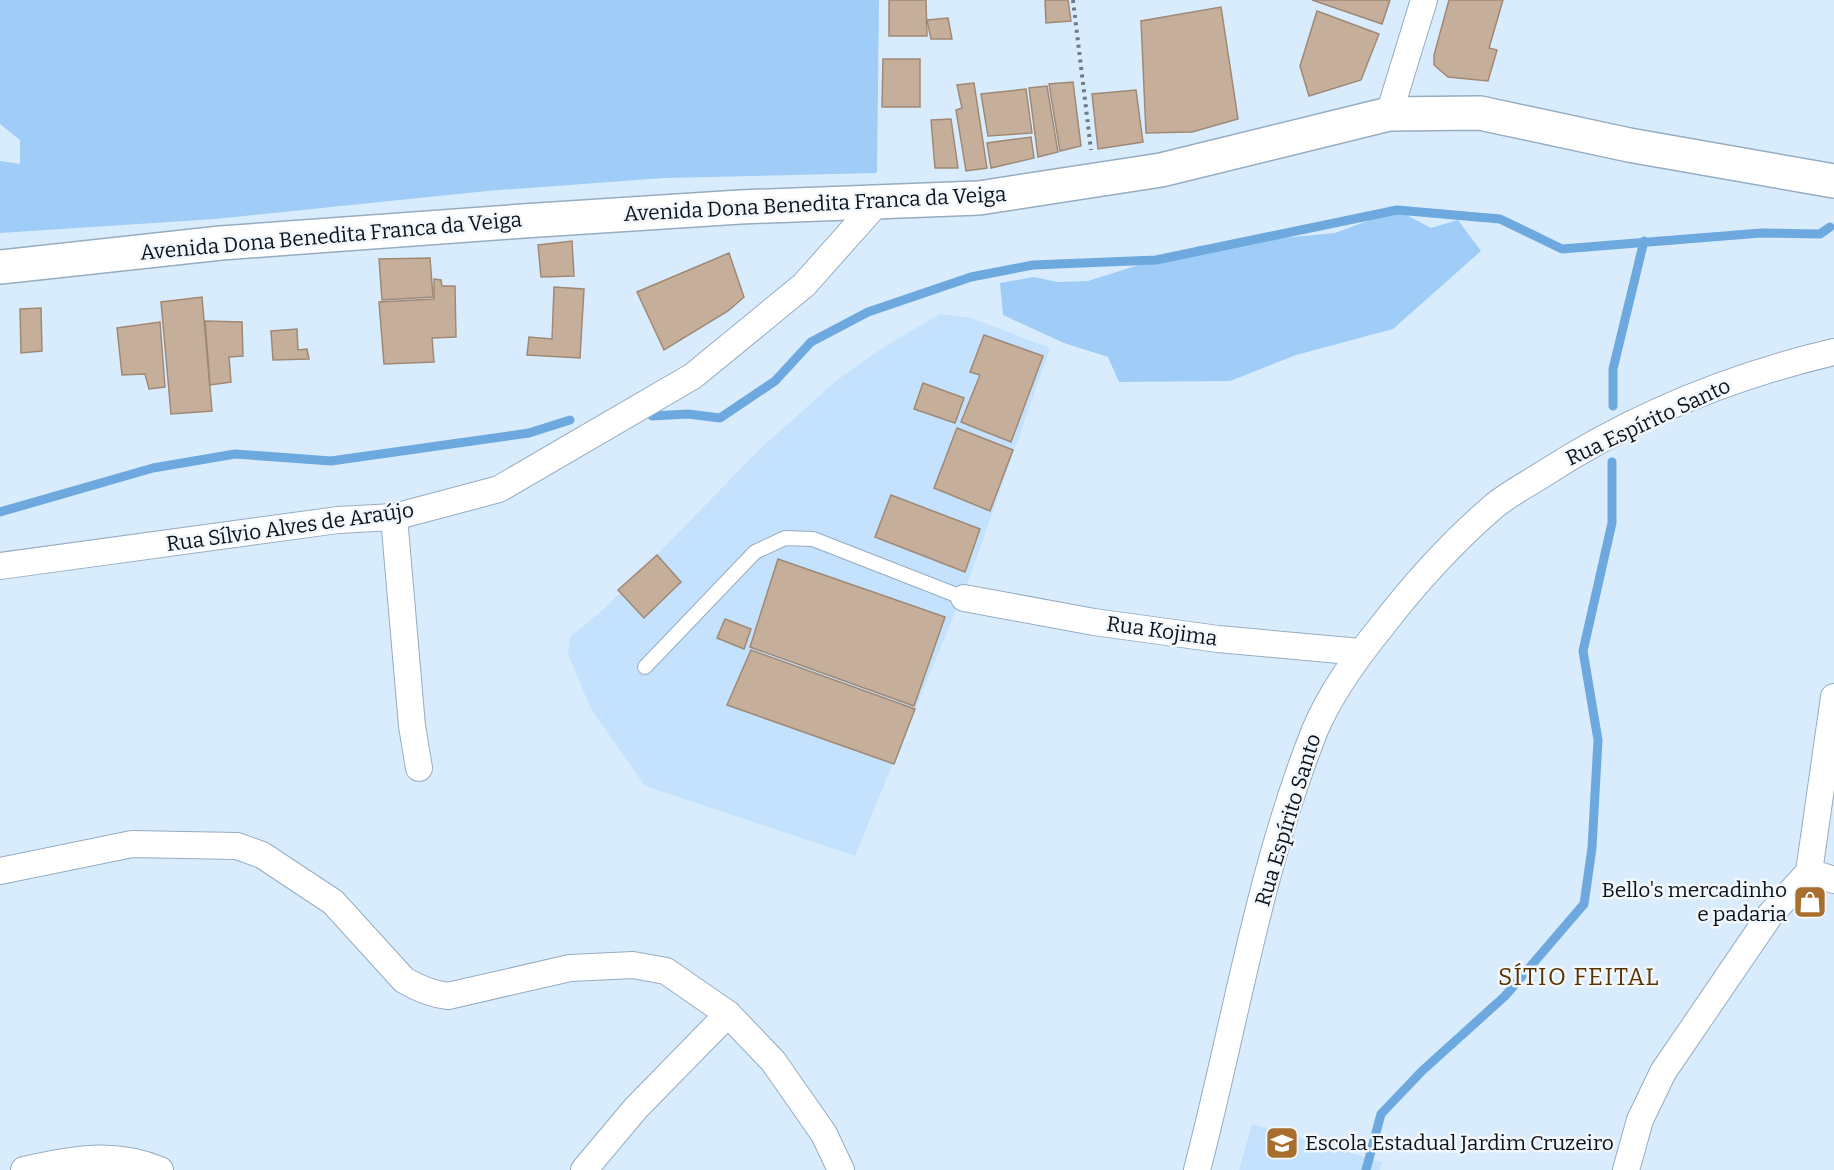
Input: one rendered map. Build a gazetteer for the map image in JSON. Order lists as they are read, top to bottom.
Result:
{
  "streets": {
    "main road": ["Avenida Dona Benedita Franca da Veiga"],
    "street": ["Rua Espírito Santo", "Rua Sílvio Alves de Araújo", "Rua Kojima"]
  },
  "crossings": [
    ["Avenida Dona Benedita Franca da Veiga", "Rua Sílvio Alves de Araújo"],
    ["Rua Espírito Santo", "Rua Kojima"]
  ],
  "districts": ["SÍTIO FEITAL"],
  "places": {
    "shop": ["Bello's mercadinho e padaria"],
    "school or university": ["Escola Estadual Jardim Cruzeiro"]
  }
}
